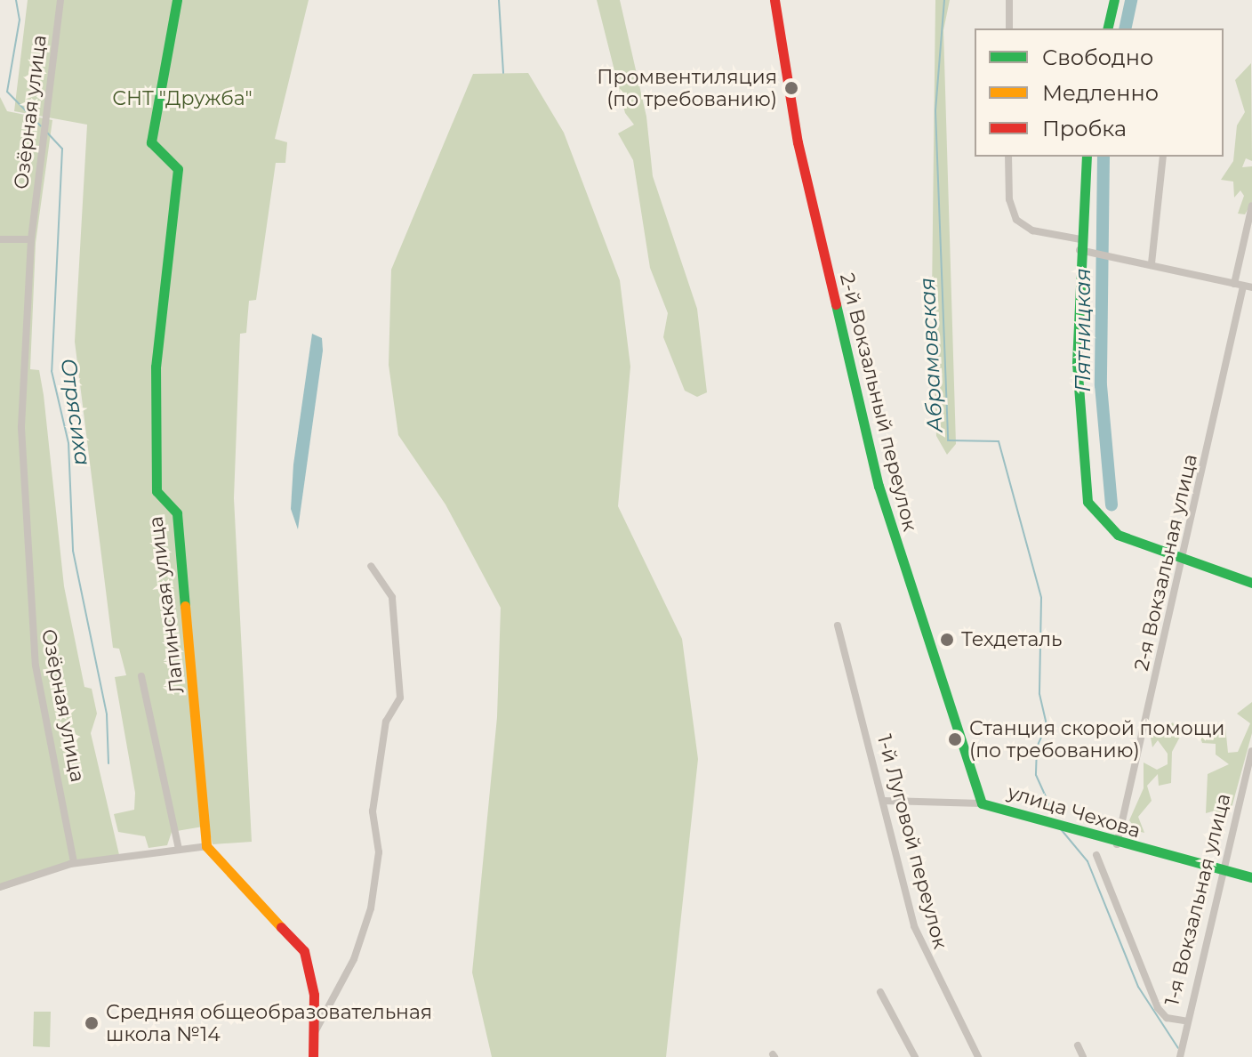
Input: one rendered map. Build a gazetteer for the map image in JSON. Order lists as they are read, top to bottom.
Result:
{
  "streets": {
    "street": [
      "Озёрная улица",
      "2-й Вокзальный переулок",
      "2-я Вокзальная улица",
      "Лапинская улица",
      "улица Чехова",
      "1-й Луговой переулок",
      "1-я Вокзальная улица"
    ]
  },
  "crossings": [
    ["2-й Вокзальный переулок", "улица Чехова"],
    ["2-я Вокзальная улица", "улица Чехова"],
    ["улица Чехова", "1-й Луговой переулок"],
    ["улица Чехова", "1-я Вокзальная улица"]
  ],
  "water": ["Пятницкая", "Абрамовская", "Отрясиха"],
  "parks": ["СНТ \"Дружба\""],
  "places": [
    "Промвентиляция (по требованию)",
    "Техдеталь",
    "Станция скорой помощи (по требованию)",
    "Средняя общеобразовательная школа №14"
  ],
  "legend": ["Свободно", "Медленно", "Пробка"]
}
